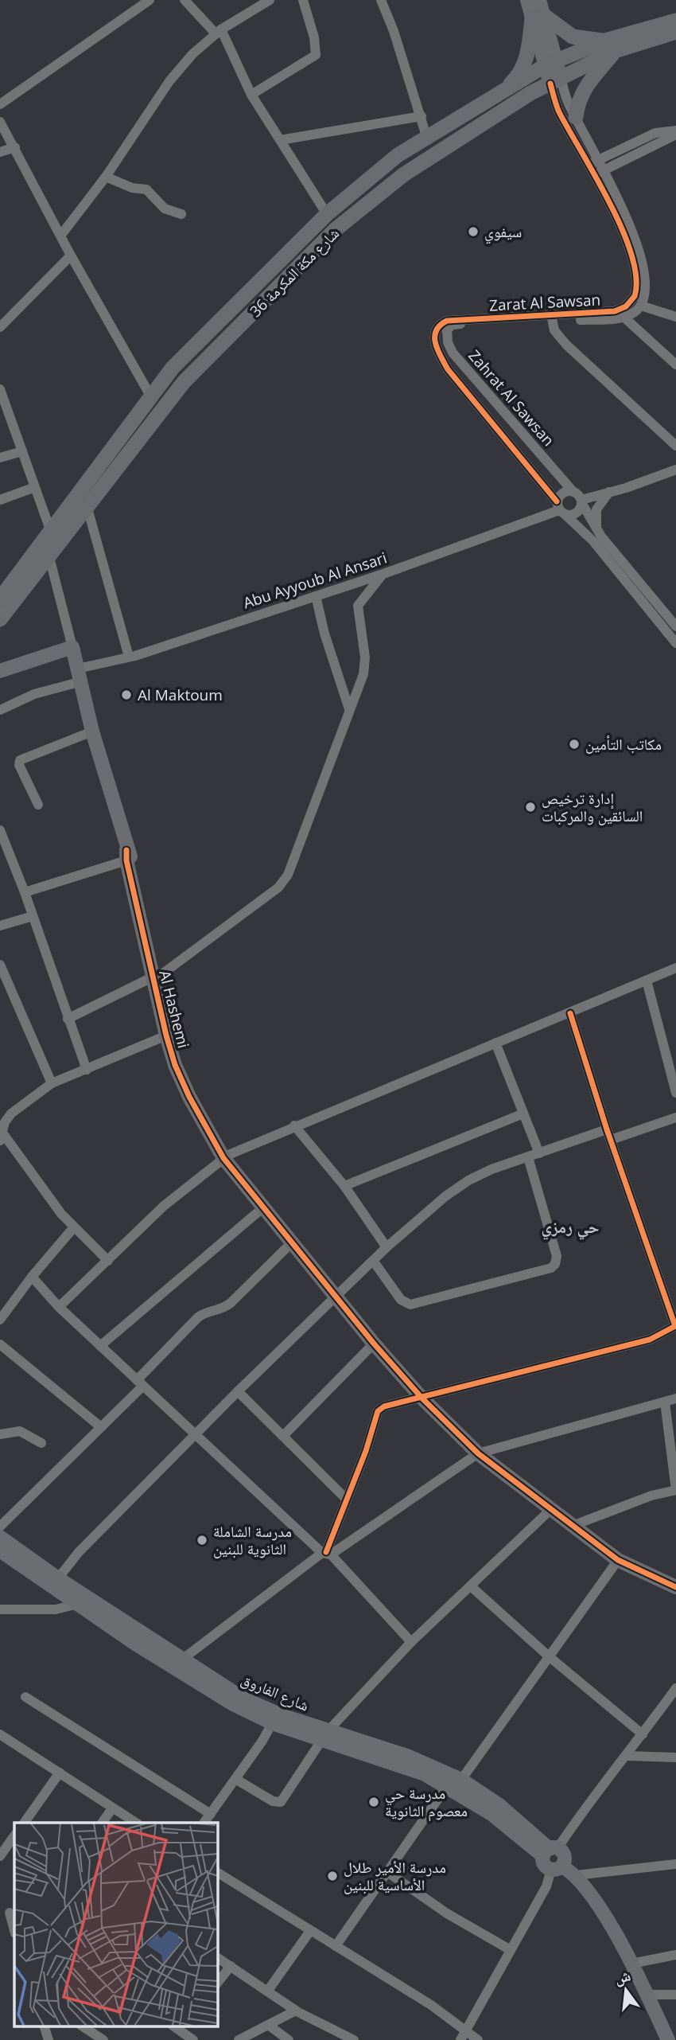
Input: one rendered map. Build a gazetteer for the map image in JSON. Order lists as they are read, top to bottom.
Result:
{
  "streets": {
    "main road": ["شارع مكة المكرمة 36"],
    "street": [
      "Zarat Al Sawsan",
      "Zahrat Al Sawsan",
      "Abu Ayyoub Al Ansari",
      "Al Hashemi",
      "شارع الفاروق"
    ]
  },
  "crossings": [
    ["شارع مكة المكرمة 36", "Zarat Al Sawsan"],
    ["Zarat Al Sawsan", "Zahrat Al Sawsan"],
    ["Zarat Al Sawsan", "Abu Ayyoub Al Ansari"],
    ["Abu Ayyoub Al Ansari", "Al Hashemi"]
  ],
  "districts": ["حي رمزي"],
  "places": [
    "سيفوي",
    "Al Maktoum",
    "مكاتب التأمين",
    "إدارة ترخيص السائقين والمركبات",
    "مدرسة الشاملة الثانوية للبنين",
    "مدرسة حي معصوم الثانوية",
    "مدرسة الأمير طلال الأساسية للبنين"
  ],
  "north": "top"
}
